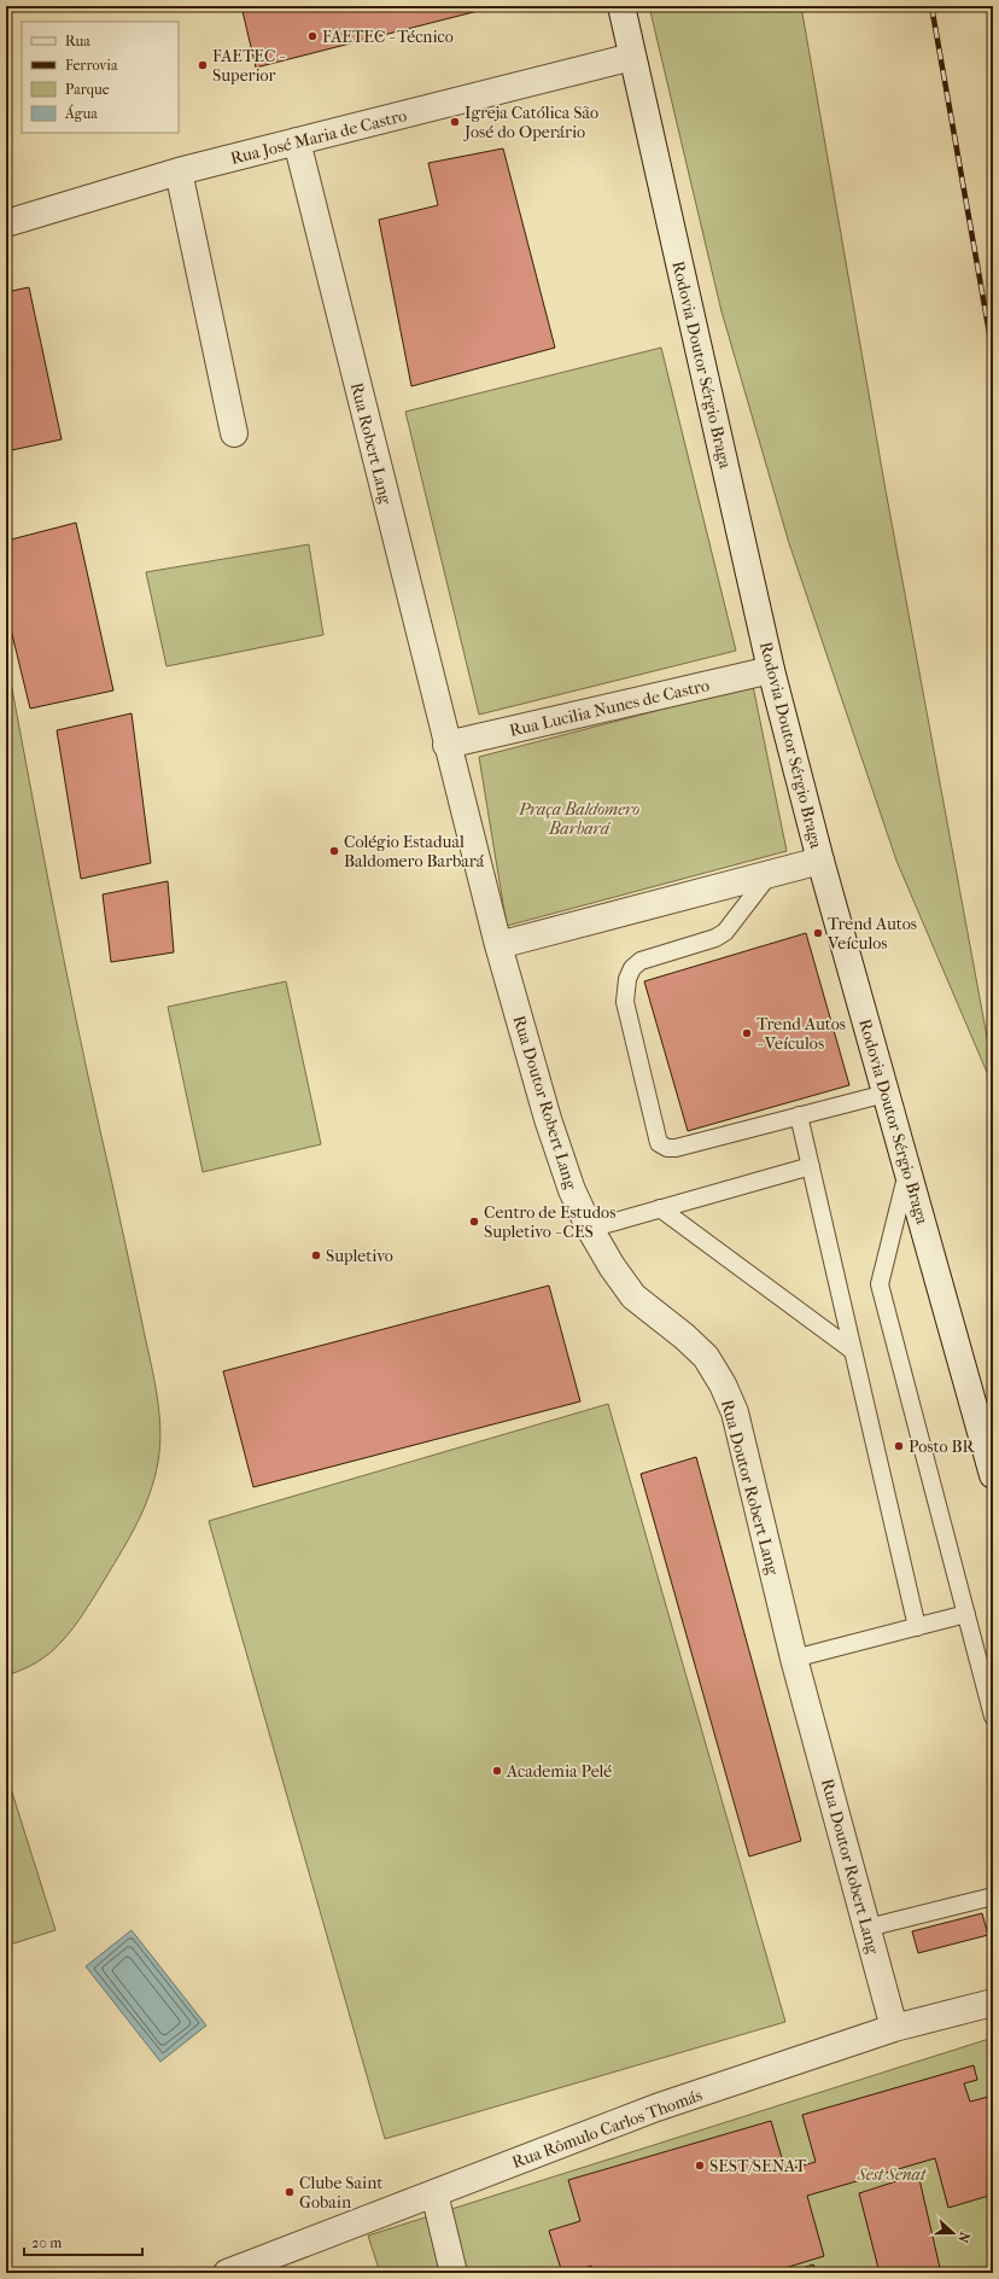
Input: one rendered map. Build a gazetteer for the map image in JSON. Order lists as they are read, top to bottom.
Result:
{
  "streets": {
    "street": [
      "Rua José Maria de Castro",
      "Rodovia Doutor Sérgio Braga",
      "Rua Robert Lang",
      "Rua Lucilia Nunes de Castro",
      "Rua Doutor Robert Lang",
      "Rua Rômulo Carlos Thomás"
    ]
  },
  "crossings": [
    ["Rua José Maria de Castro", "Rodovia Doutor Sérgio Braga"],
    ["Rua José Maria de Castro", "Rua Robert Lang"],
    ["Rodovia Doutor Sérgio Braga", "Rua Lucilia Nunes de Castro"],
    ["Rua Robert Lang", "Rua Lucilia Nunes de Castro"],
    ["Rua Robert Lang", "Rua Doutor Robert Lang"],
    ["Rua Lucilia Nunes de Castro", "Rua Doutor Robert Lang"],
    ["Rua Doutor Robert Lang", "Rua Rômulo Carlos Thomás"]
  ],
  "parks": ["Praça Baldomero Barbará", "Sest Senat"],
  "places": [
    "FAETEC - Técnico",
    "FAETEC - Superior",
    "Igreja Católica São José do Operário",
    "Colégio Estadual Baldomero Barbará",
    "Trend Autos Veículos",
    "Trend Autos - Veículos",
    "Centro de Estudos Supletivo - CES",
    "Supletivo",
    "Posto BR",
    "Academia Pelé",
    "SEST/SENAT",
    "Clube Saint Gobain"
  ],
  "legend": [
    "Rua",
    "Ferrovia",
    "Parque",
    "Água"
  ],
  "scale_bar": "20 m",
  "north": "right"
}
